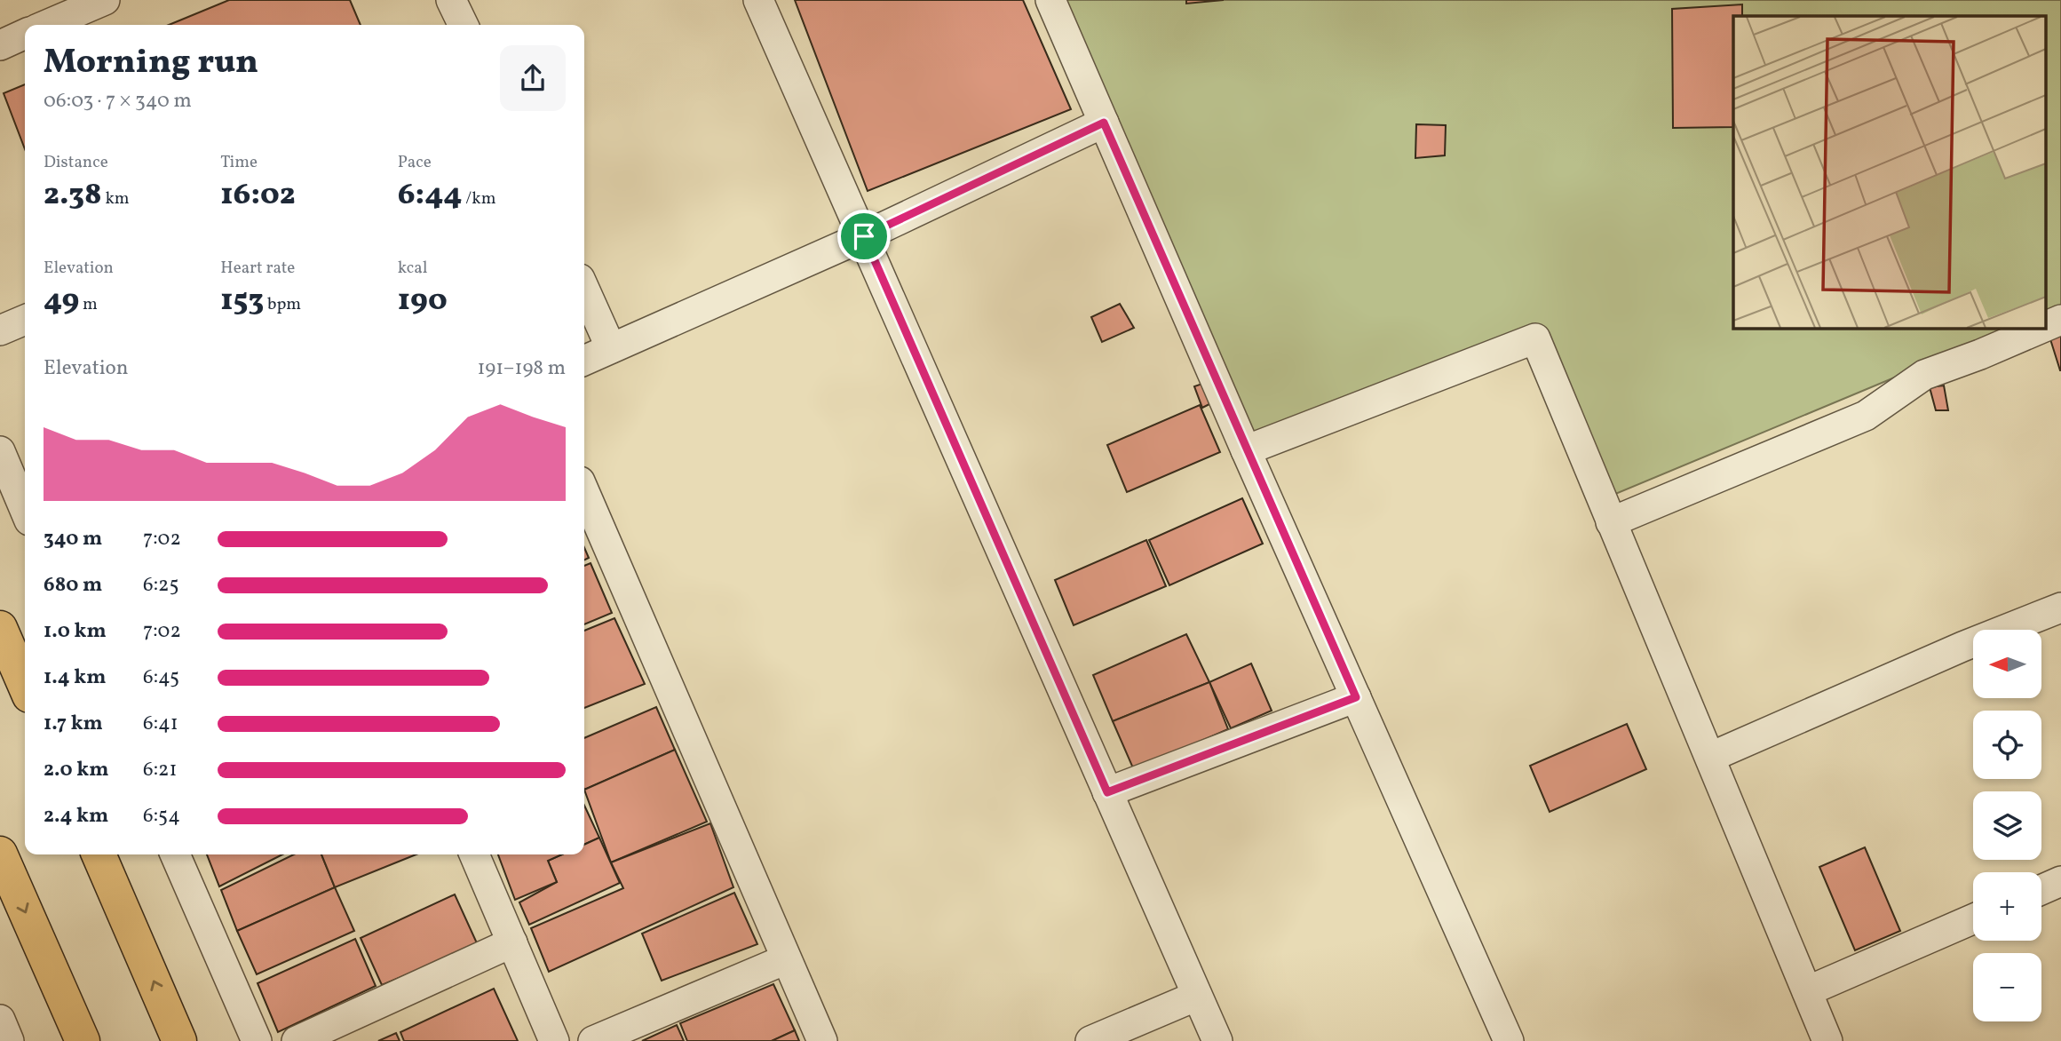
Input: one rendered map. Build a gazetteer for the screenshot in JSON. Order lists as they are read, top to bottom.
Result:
{
  "north": "left",
  "page": {
    "heading": ["Morning run", "06:03 · 7 × 340 m"],
    "stats": [
      ["Distance", "2.38 km"],
      ["Time", "16:02"],
      ["Pace", "6:44 /km"],
      ["Elevation", "49 m"],
      ["Heart rate", "153 bpm"],
      ["kcal", "190"]
    ],
    "chart": ["Elevation", "191–198 m"],
    "list": [
      {
        "name": "340 m",
        "note": "7:02"
      },
      {
        "name": "680 m",
        "note": "6:25"
      },
      {
        "name": "1.0 km",
        "note": "7:02"
      },
      {
        "name": "1.4 km",
        "note": "6:45"
      },
      {
        "name": "1.7 km",
        "note": "6:41"
      },
      {
        "name": "2.0 km",
        "note": "6:21"
      },
      {
        "name": "2.4 km",
        "note": "6:54"
      }
    ],
    "map_buttons": ["+", "−"]
  }
}
